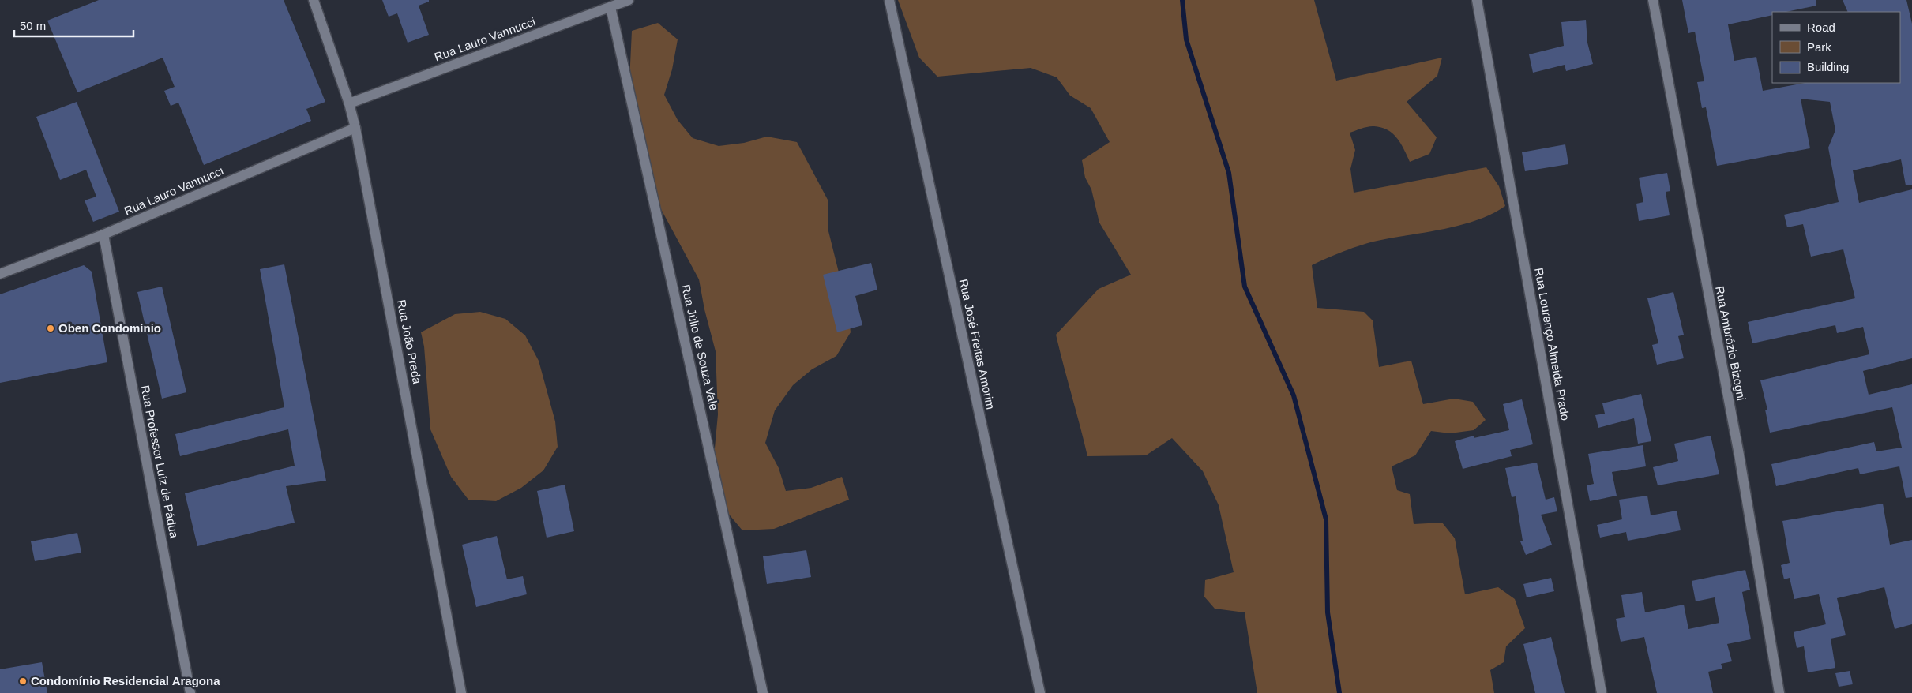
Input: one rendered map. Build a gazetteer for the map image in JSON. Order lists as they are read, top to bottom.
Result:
{
  "streets": {
    "street": [
      "Rua Lauro Vannucci",
      "Rua João Preda",
      "Rua Ambrózio Bizogni",
      "Rua José Freitas Amorim",
      "Rua Lourenço Almeida Prado",
      "Rua Jùlio de Souza Vale",
      "Rua Professor Luíz de Pádua"
    ]
  },
  "crossings": [
    ["Rua Lauro Vannucci", "Rua João Preda"],
    ["Rua Lauro Vannucci", "Rua Jùlio de Souza Vale"],
    ["Rua Lauro Vannucci", "Rua Professor Luíz de Pádua"]
  ],
  "places": ["Oben Condomínio", "Condomínio Residencial Aragona"],
  "legend": ["Road", "Park", "Building"],
  "scale_bar": "50 m"
}
